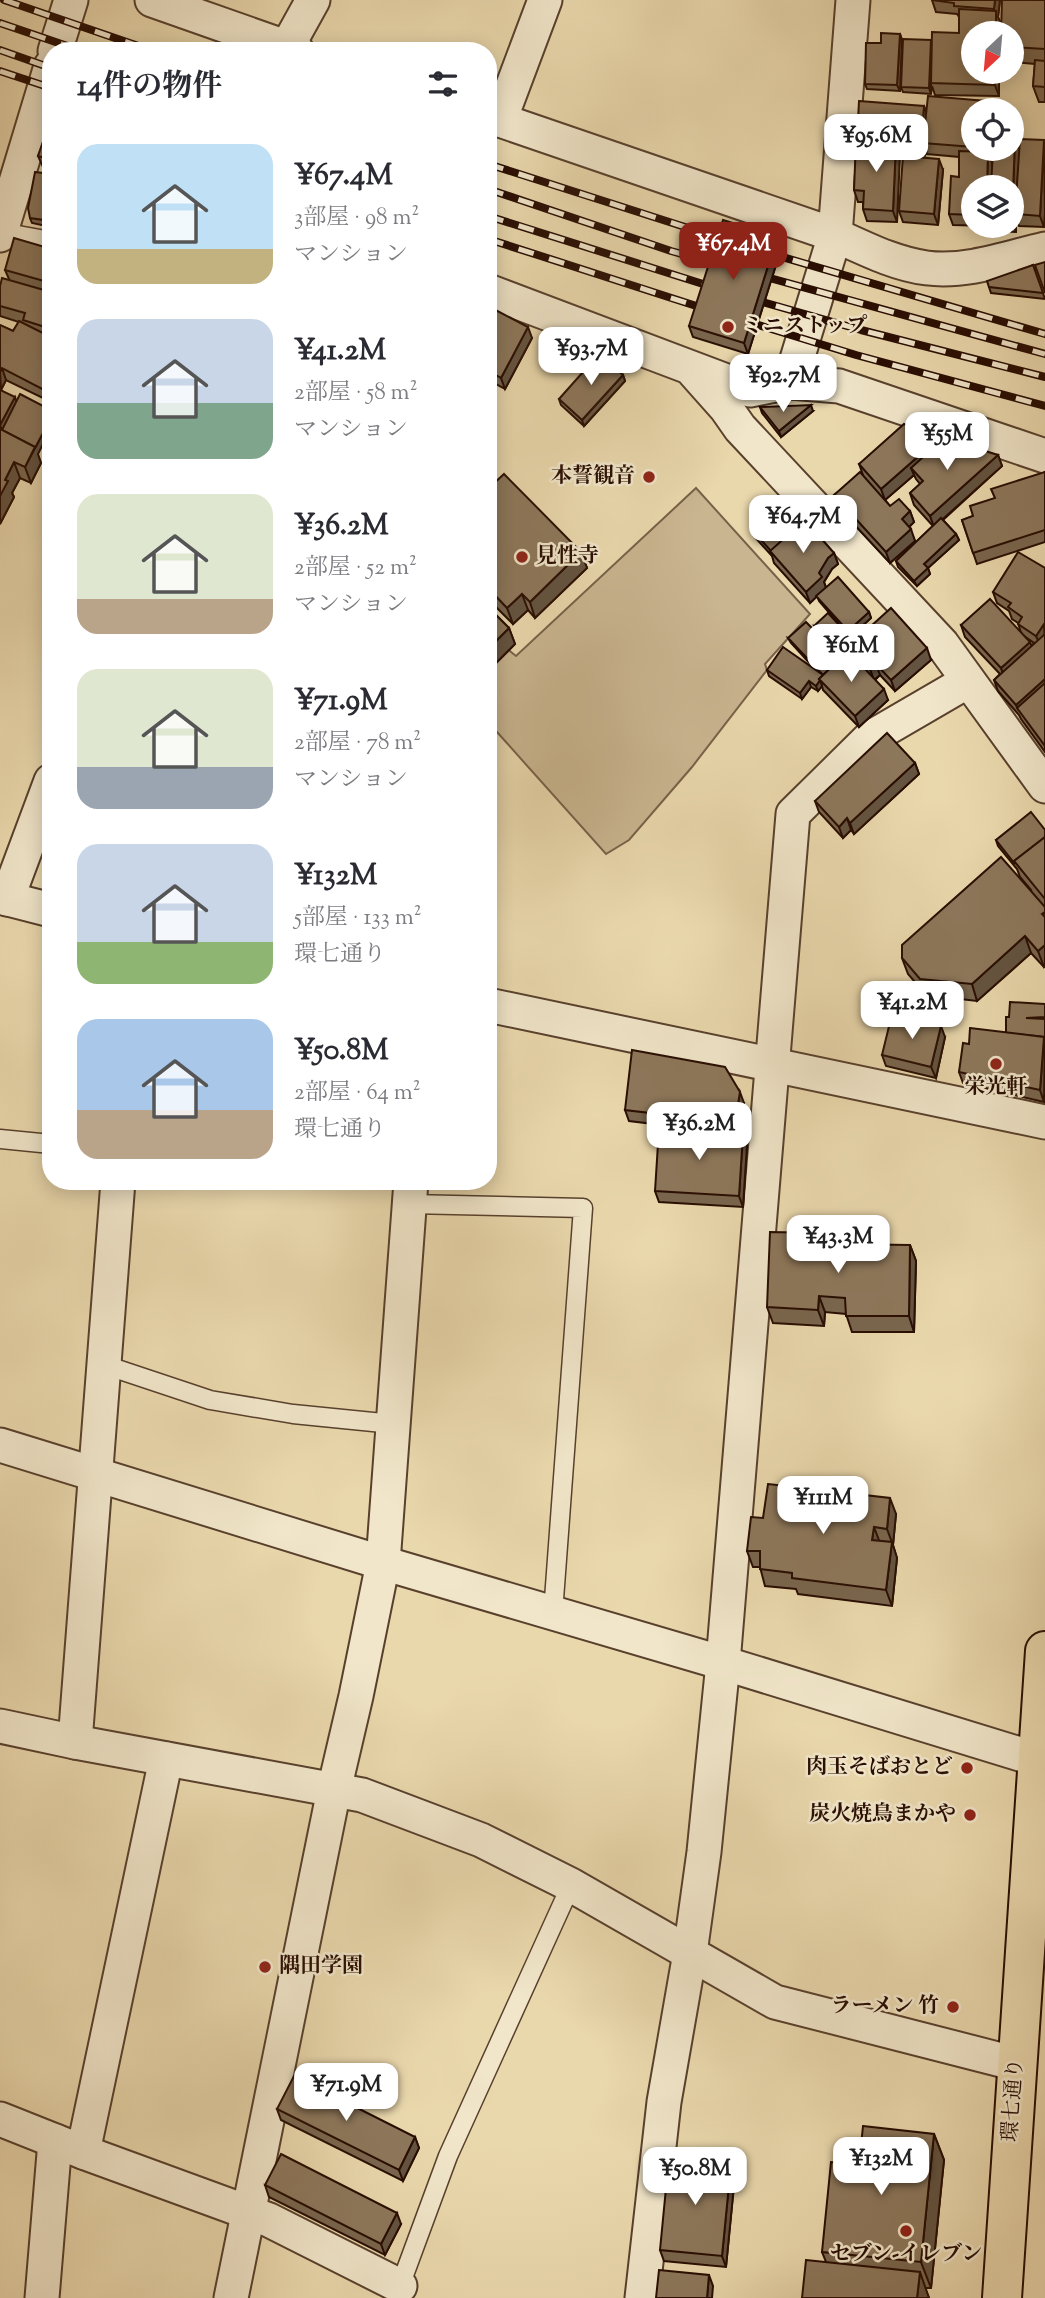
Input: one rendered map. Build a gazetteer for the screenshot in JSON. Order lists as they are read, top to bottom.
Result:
{
  "streets": {
    "main road": ["環七通り"]
  },
  "places": [
    "ミニストップ",
    "本誓観音",
    "見性寺",
    "栄光軒",
    "肉玉そばおとど",
    "炭火焼鳥まかや",
    "隅田学園",
    "ラーメン 竹",
    "セブン-イレブン"
  ],
  "north": "bottom left",
  "page": {
    "heading": "14件の物件",
    "price": [
      "¥95.6M",
      "¥67.4M",
      "¥93.7M",
      "¥92.7M",
      "¥55M",
      "¥64.7M",
      "¥61M",
      "¥41.2M",
      "¥36.2M",
      "¥43.3M",
      "¥111M",
      "¥71.9M",
      "¥132M",
      "¥50.8M"
    ],
    "list": [
      {
        "name": "¥67.4M",
        "note": "3部屋 · 98 m² · マンション"
      },
      {
        "name": "¥41.2M",
        "note": "2部屋 · 58 m² · マンション"
      },
      {
        "name": "¥36.2M",
        "note": "2部屋 · 52 m² · マンション"
      },
      {
        "name": "¥71.9M",
        "note": "2部屋 · 78 m² · マンション"
      },
      {
        "name": "¥132M",
        "note": "5部屋 · 133 m² · 環七通り"
      },
      {
        "name": "¥50.8M",
        "note": "2部屋 · 64 m² · 環七通り"
      }
    ]
  }
}
